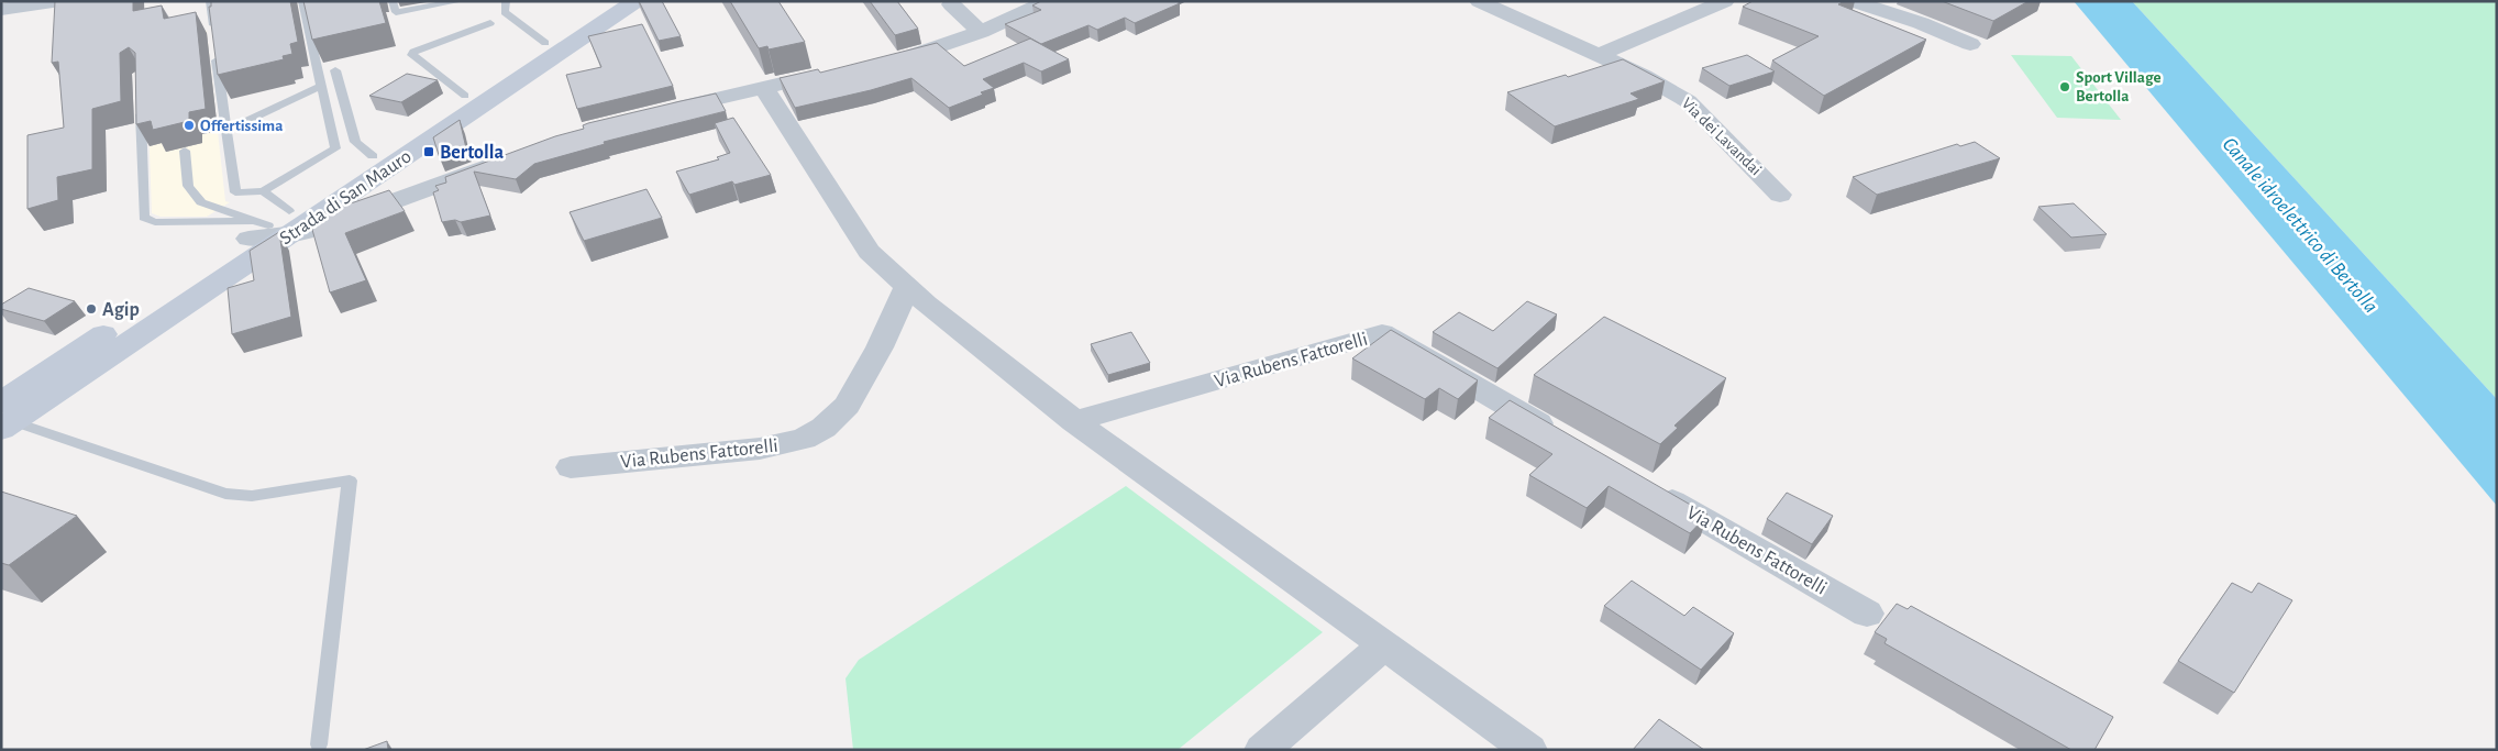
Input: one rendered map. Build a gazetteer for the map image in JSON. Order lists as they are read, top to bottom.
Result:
{
  "streets": {
    "main road": ["Strada di San Mauro"],
    "street": ["Via dei Lavandai", "Via Rubens Fattorelli"]
  },
  "water": ["Canale idroelettrico di Bertolla"],
  "places": {
    "other": ["Sport Village Bertolla", "Offertissima", "Agip"],
    "transit": ["Bertolla"]
  }
}
